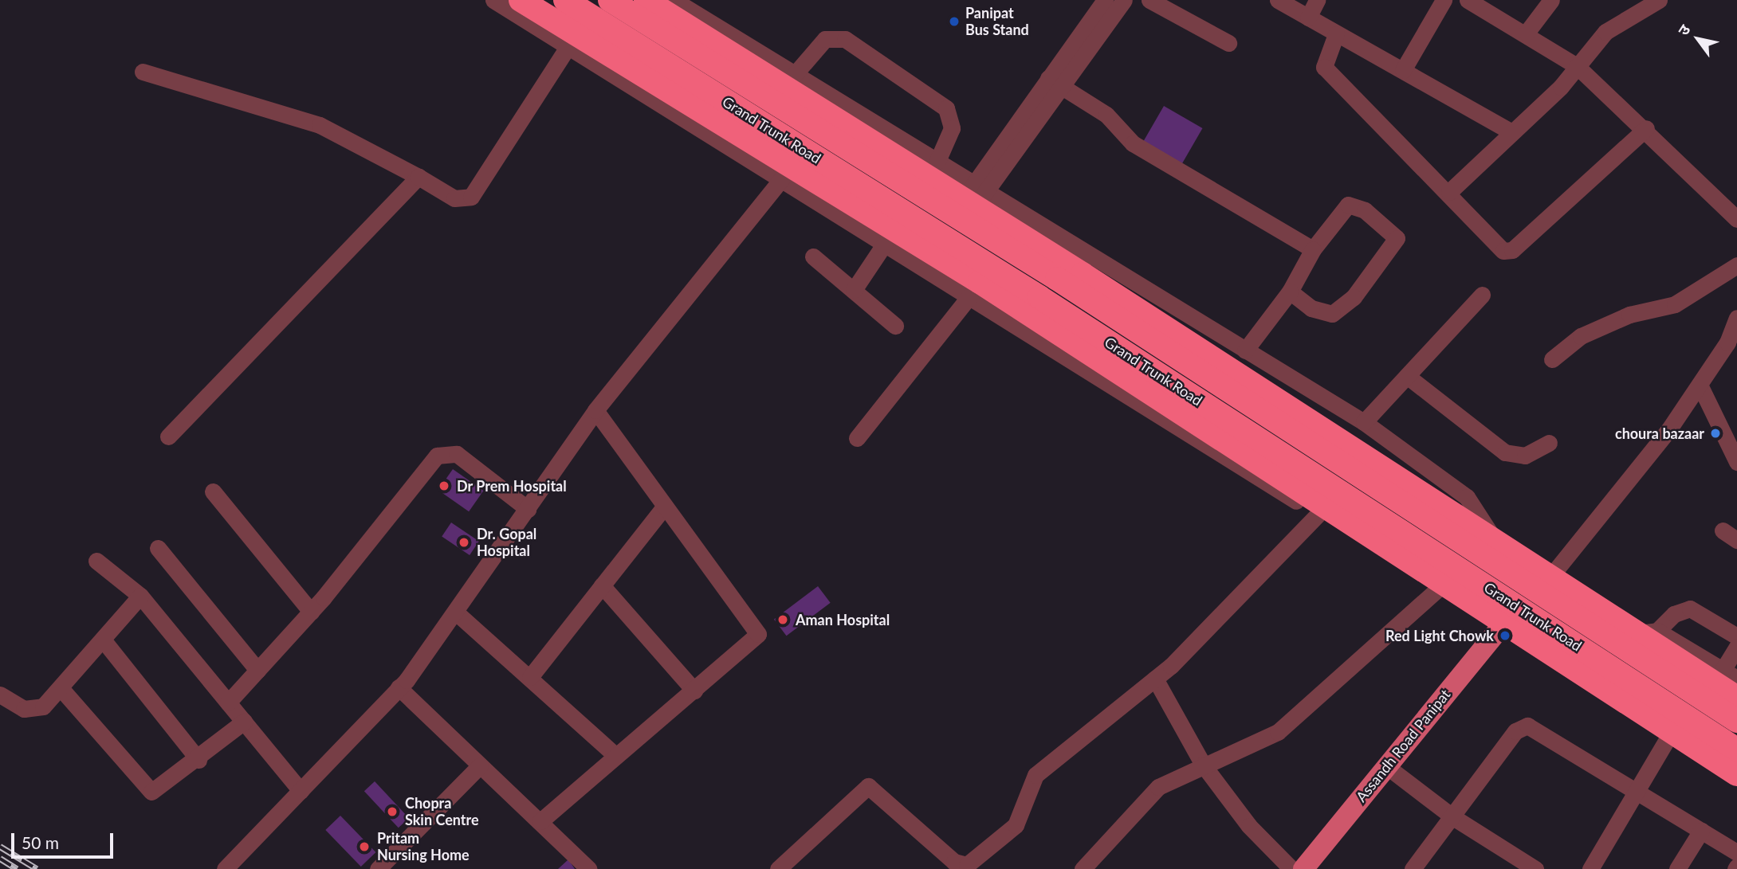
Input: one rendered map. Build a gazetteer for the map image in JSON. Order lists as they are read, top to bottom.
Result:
{
  "streets": {
    "highway": ["Grand Trunk Road"],
    "main road": ["Assandh Road Panipat"]
  },
  "places": [
    "Panipat Bus Stand",
    "choura bazaar",
    "Dr Prem Hospital",
    "Dr. Gopal Hospital",
    "Aman Hospital",
    "Red Light Chowk",
    "Chopra Skin Centre",
    "Pritam Nursing Home"
  ],
  "scale_bar": "50 m",
  "north": "top left"
}
